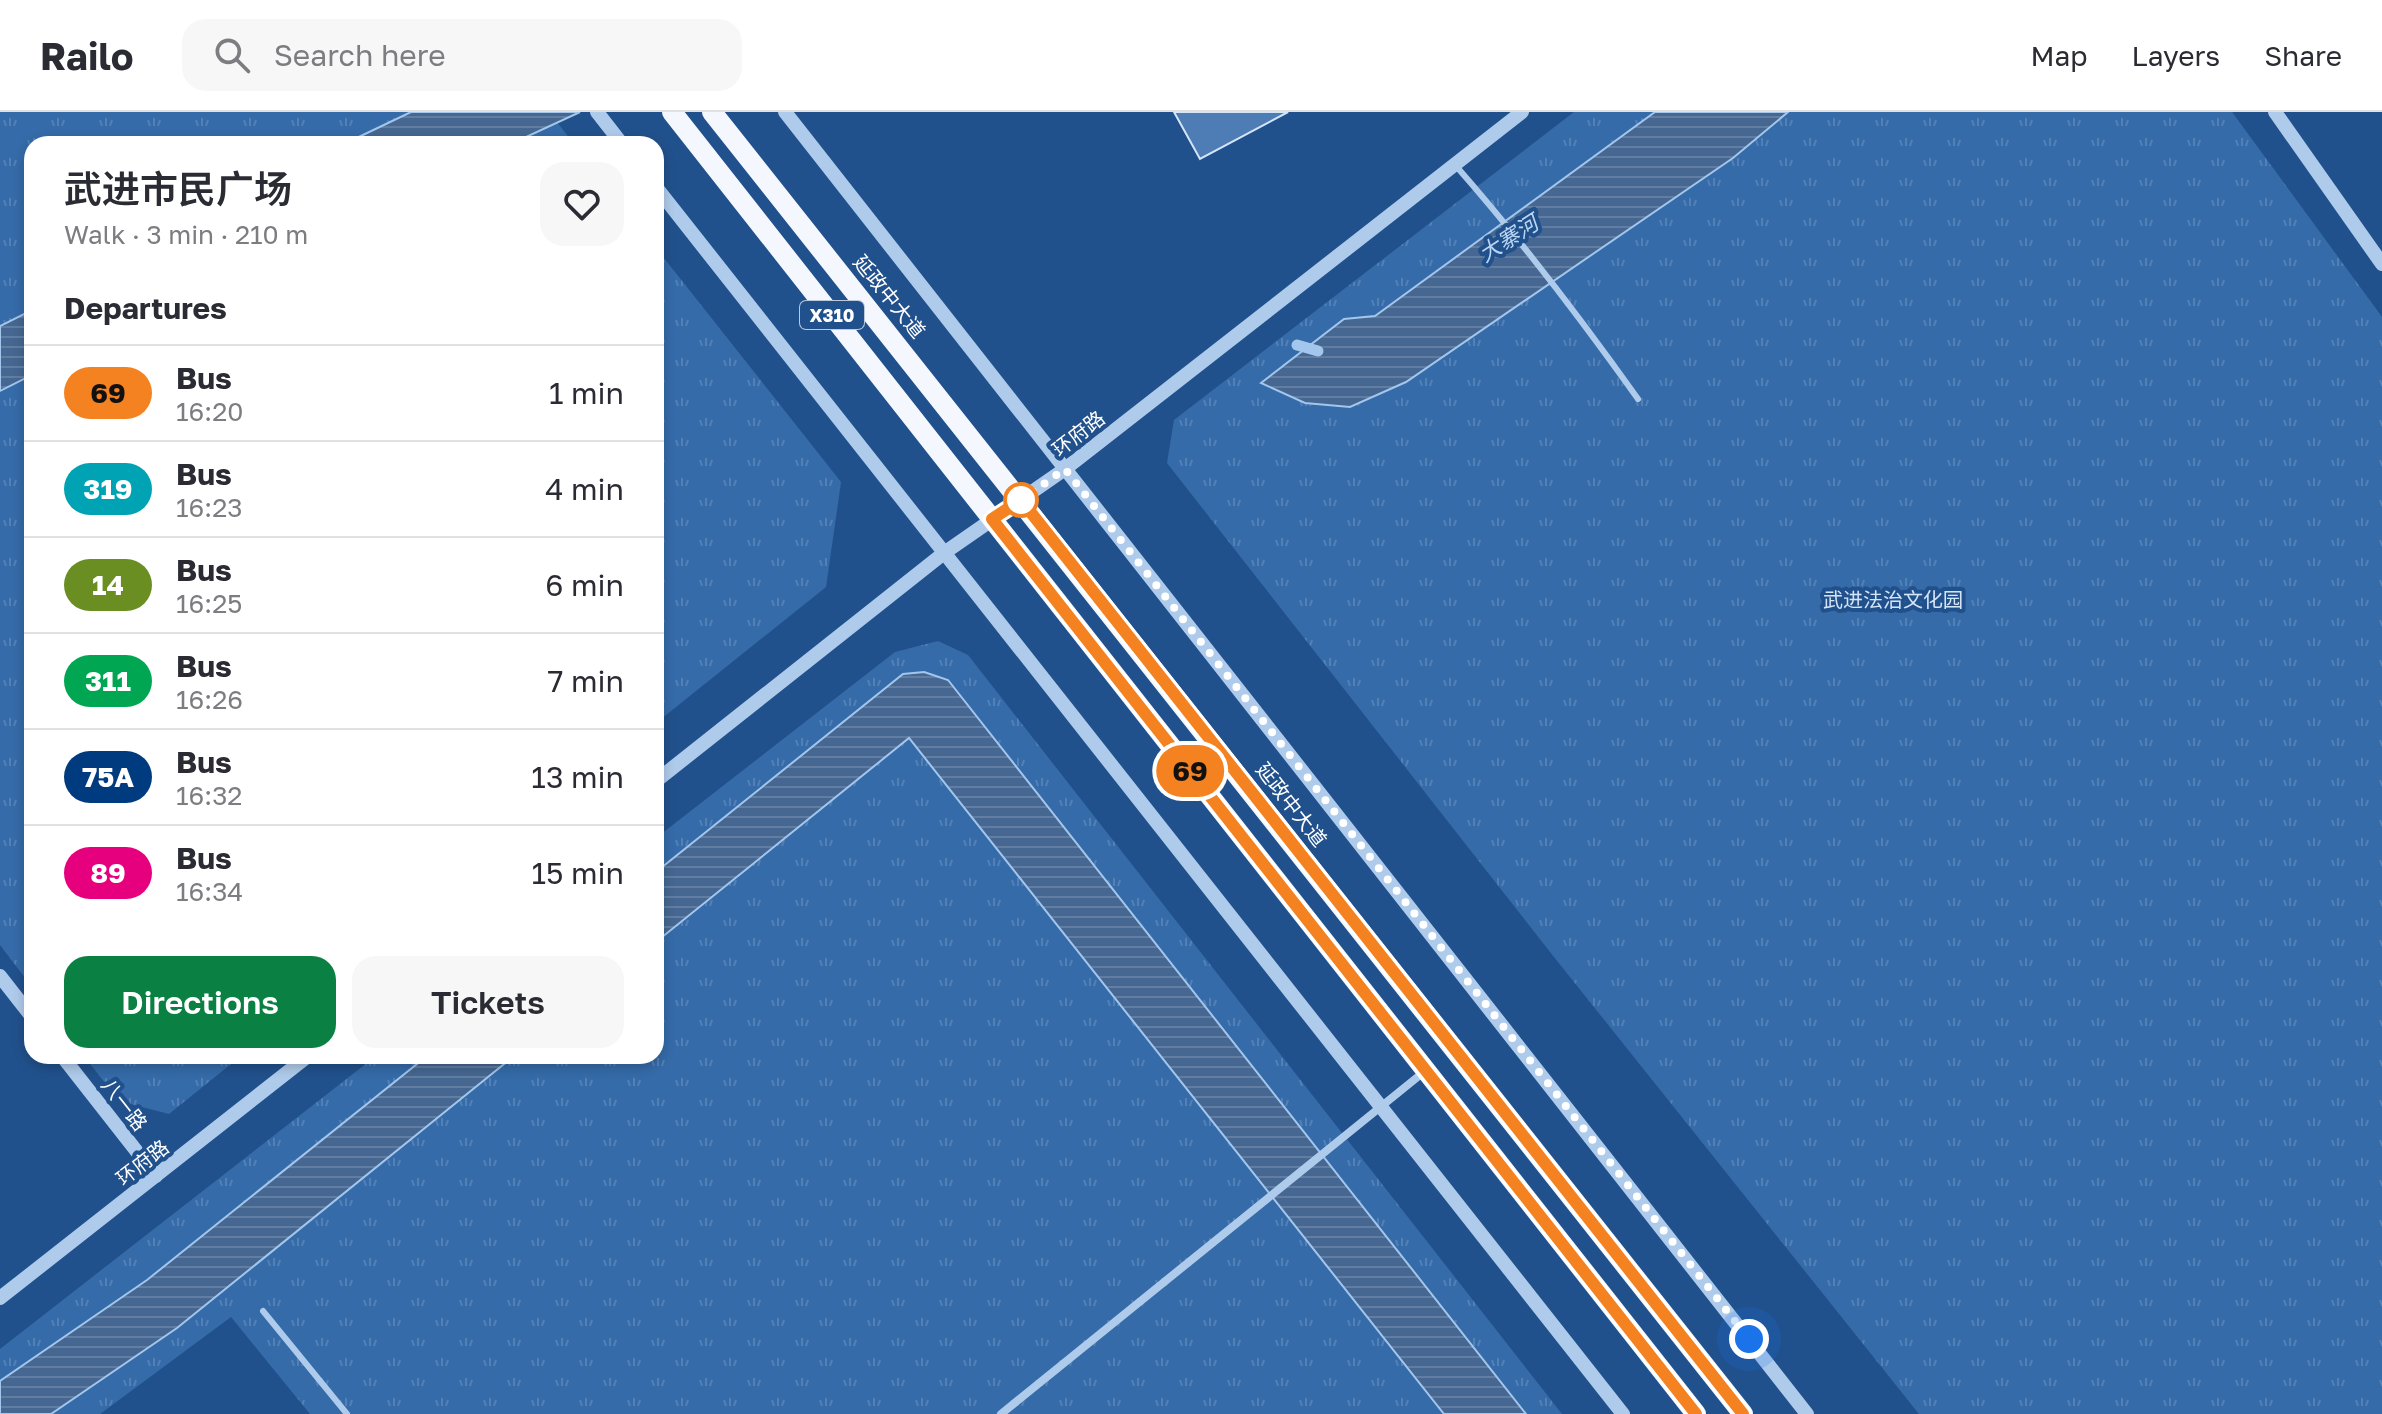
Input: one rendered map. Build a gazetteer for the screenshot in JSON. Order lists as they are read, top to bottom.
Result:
{
  "streets": {
    "main road": ["延政中大道", "X310"],
    "street": ["环府路", "八一路"]
  },
  "crossings": [
    ["延政中大道", "环府路"],
    ["X310", "环府路"],
    ["环府路", "八一路"]
  ],
  "water": ["大寨河"],
  "parks": ["武进法治文化园"],
  "lines": ["bus line 69"],
  "page": {
    "header": "Railo",
    "search": "Search here",
    "nav": ["Map", "Layers", "Share"],
    "on_map": "69",
    "heading": [
      ["武进市民广场", "Walk · 3 min · 210 m"],
      "Departures"
    ],
    "list": [
      {
        "mark": "69",
        "name": "Bus",
        "note": "16:20",
        "value": "1 min"
      },
      {
        "mark": "319",
        "name": "Bus",
        "note": "16:23",
        "value": "4 min"
      },
      {
        "mark": "14",
        "name": "Bus",
        "note": "16:25",
        "value": "6 min"
      },
      {
        "mark": "311",
        "name": "Bus",
        "note": "16:26",
        "value": "7 min"
      },
      {
        "mark": "75A",
        "name": "Bus",
        "note": "16:32",
        "value": "13 min"
      },
      {
        "mark": "89",
        "name": "Bus",
        "note": "16:34",
        "value": "15 min"
      }
    ],
    "buttons": ["Directions", "Tickets"]
  }
}
